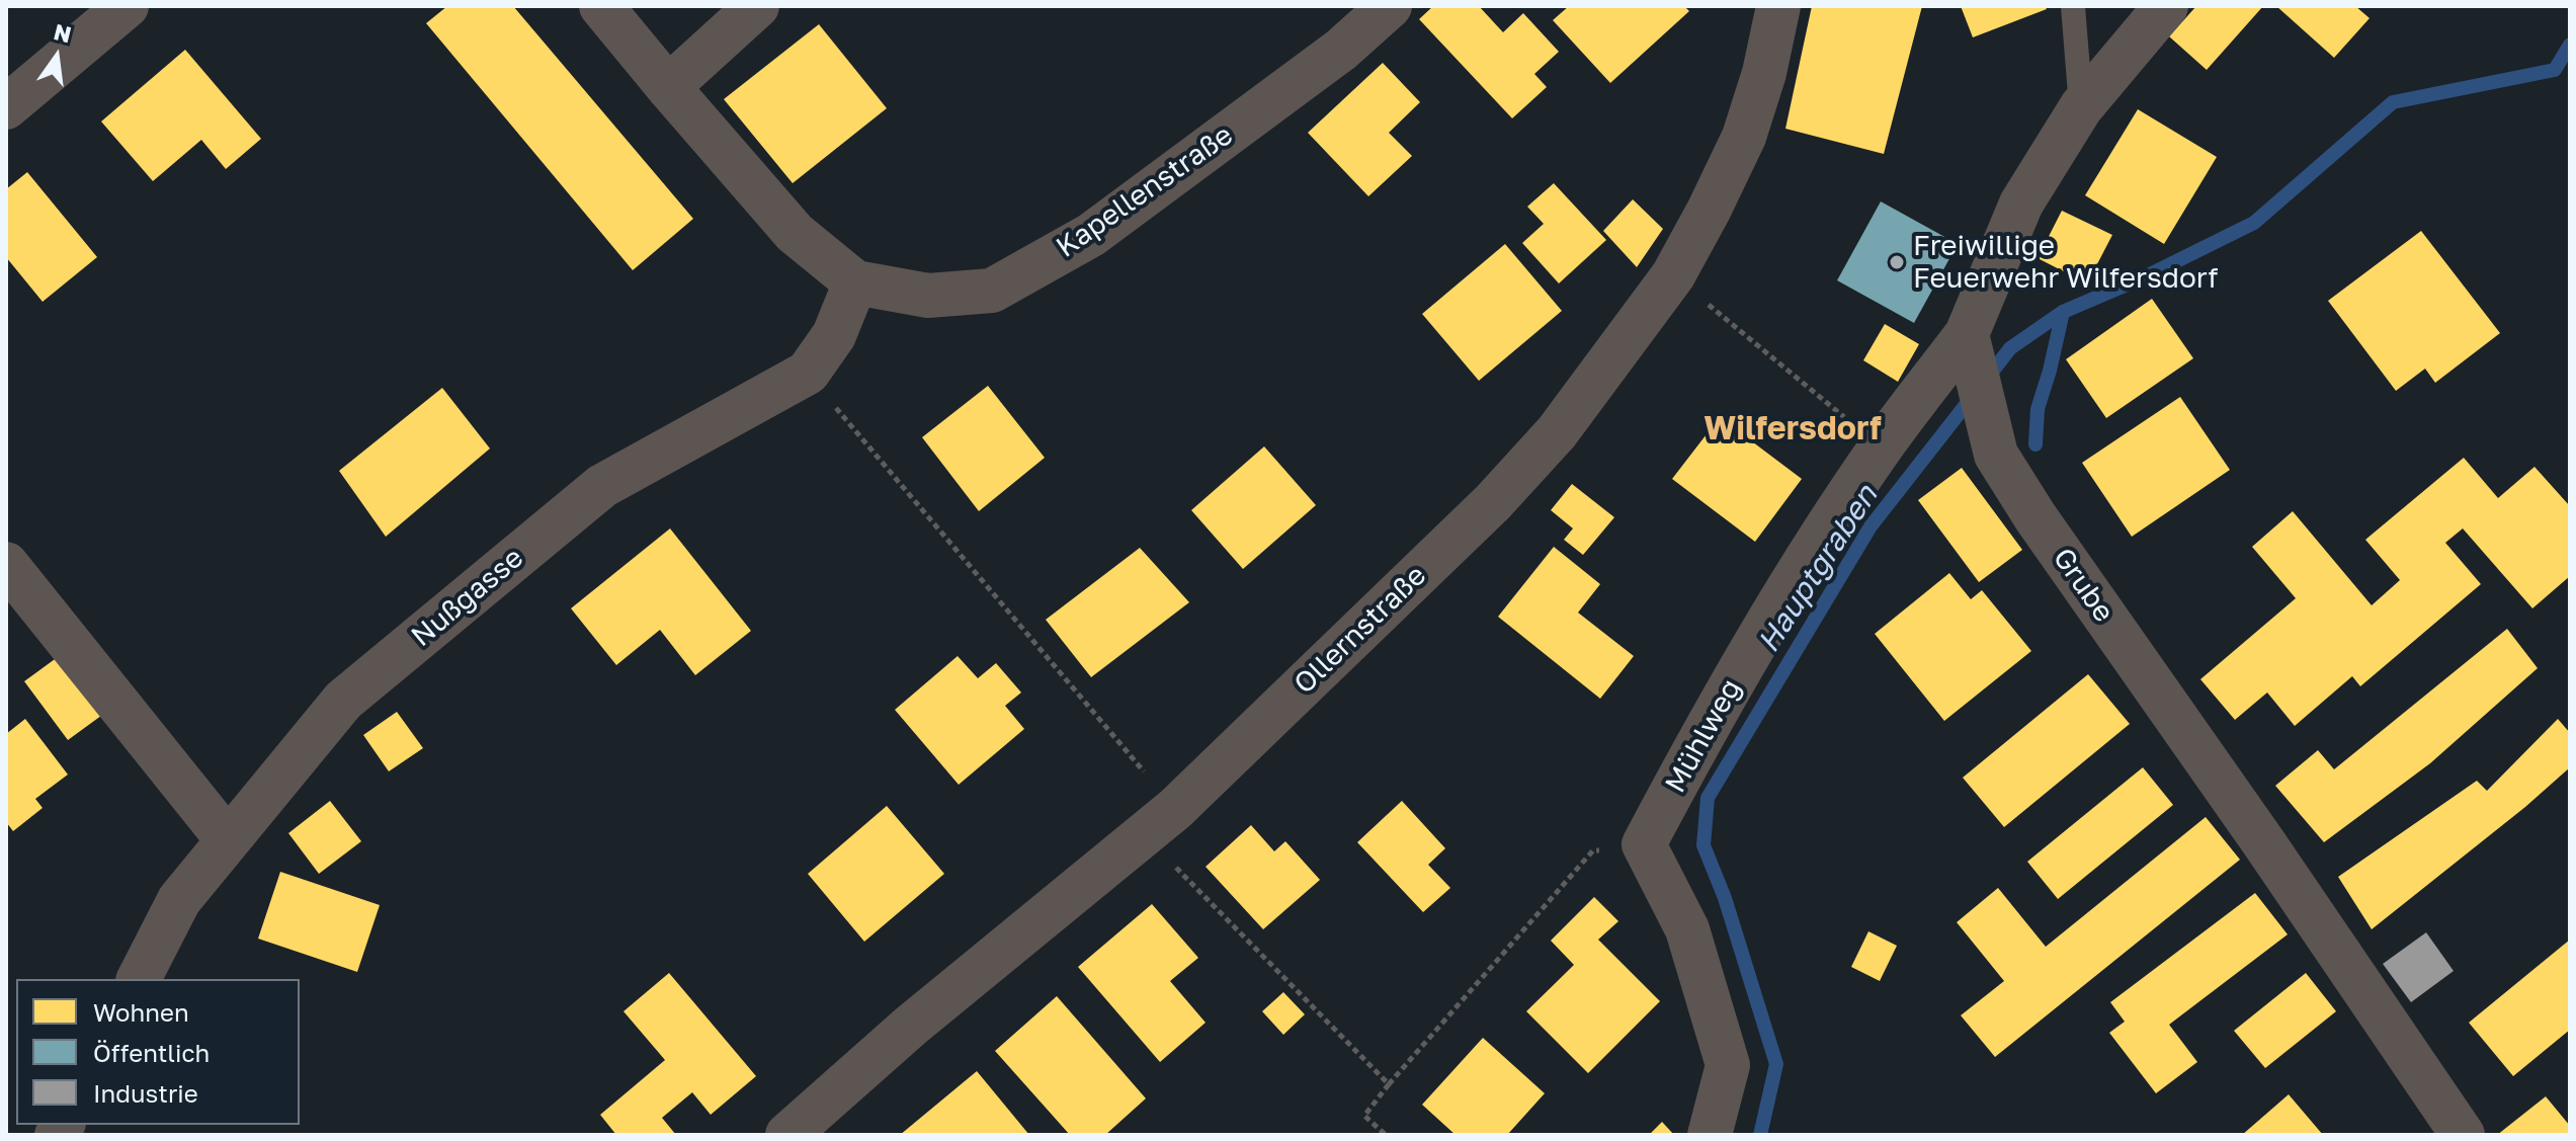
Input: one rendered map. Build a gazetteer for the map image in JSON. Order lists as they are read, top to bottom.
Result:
{
  "streets": {
    "street": [
      "Kapellenstraße",
      "Grube",
      "Nußgasse",
      "Ollernstraße",
      "Mühlweg"
    ]
  },
  "crossings": [
    ["Kapellenstraße", "Nußgasse"],
    ["Grube", "Mühlweg"]
  ],
  "districts": ["Wilfersdorf"],
  "water": ["Hauptgraben"],
  "places": ["Freiwillige Feuerwehr Wilfersdorf"],
  "legend": ["Wohnen", "Öffentlich", "Industrie"],
  "north": "top"
}
